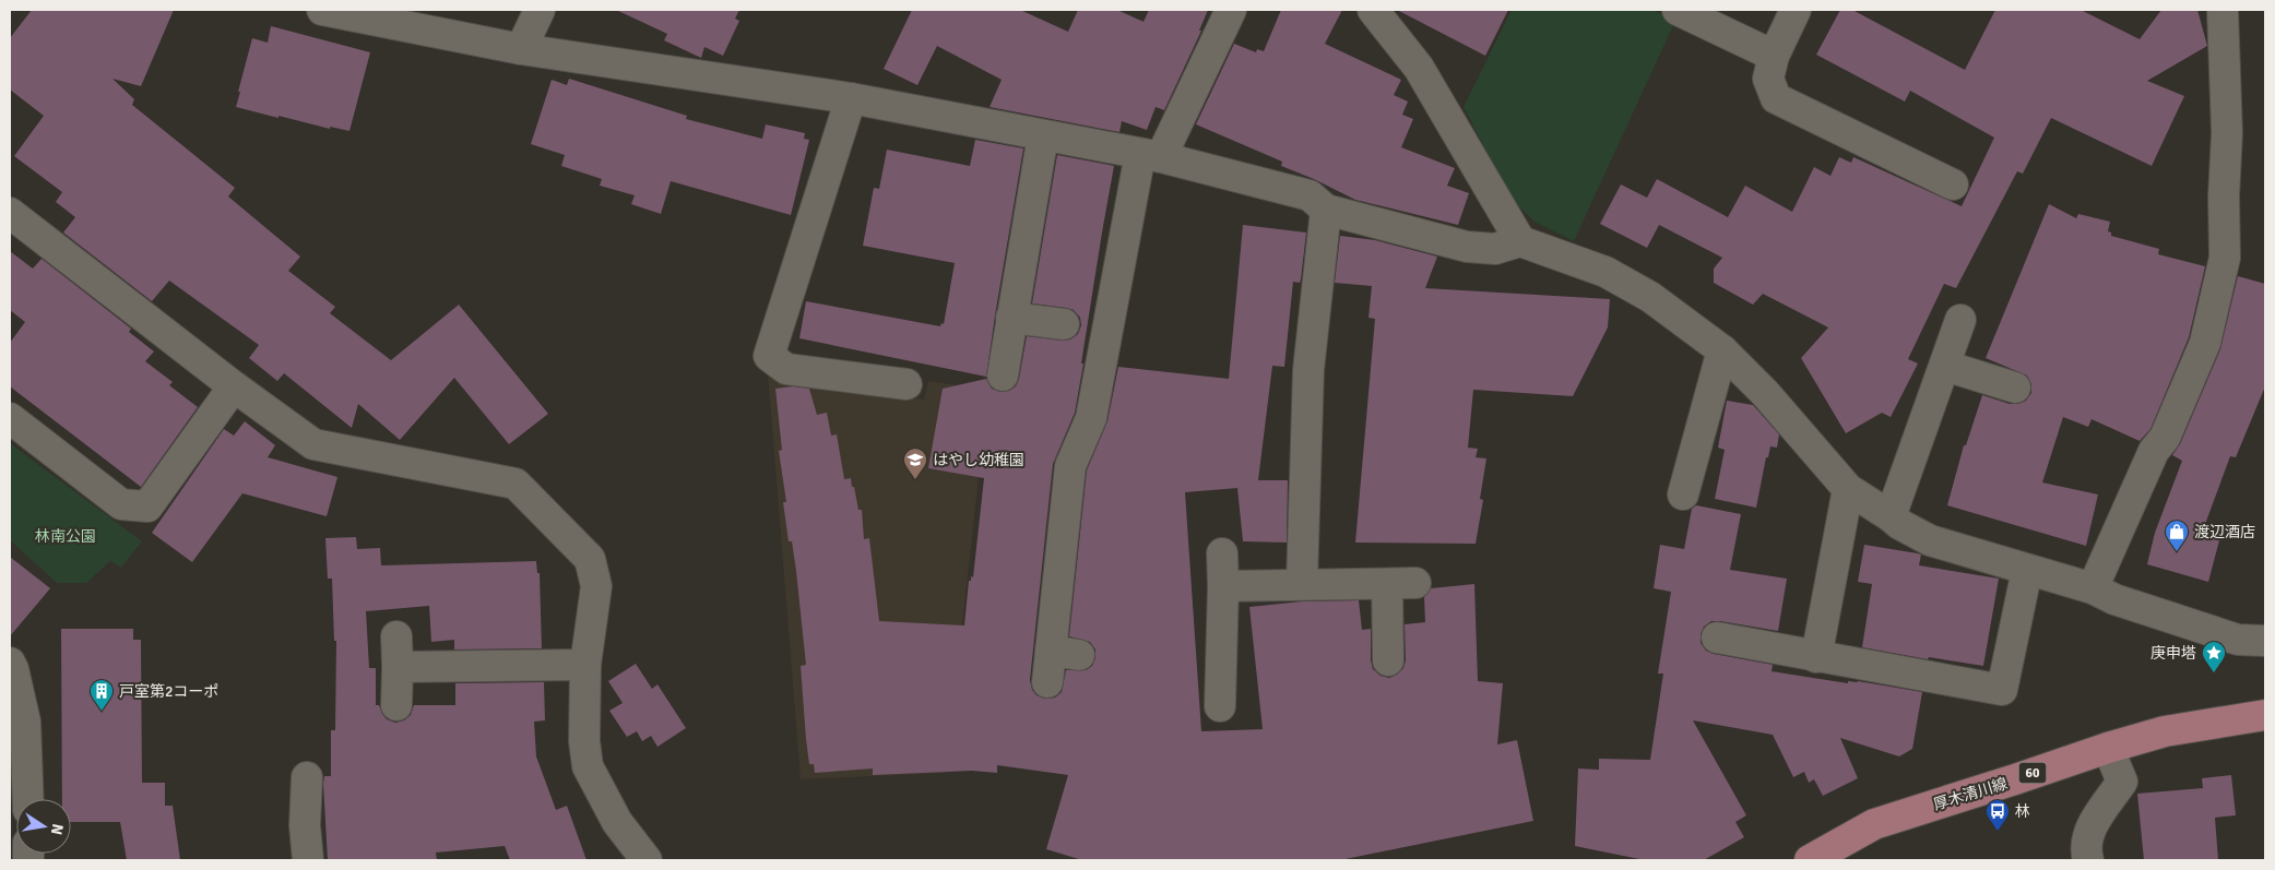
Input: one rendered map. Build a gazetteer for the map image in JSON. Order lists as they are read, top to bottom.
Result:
{
  "streets": {
    "main road": ["60", "厚木清川線"]
  },
  "parks": ["林南公園"],
  "places": {
    "school or university": ["はやし幼稚園"],
    "shop": ["渡辺酒店"],
    "place": ["庚申塔"],
    "building": ["戸室第2コーポ"],
    "bus stop": ["林"]
  },
  "north": "right"
}
